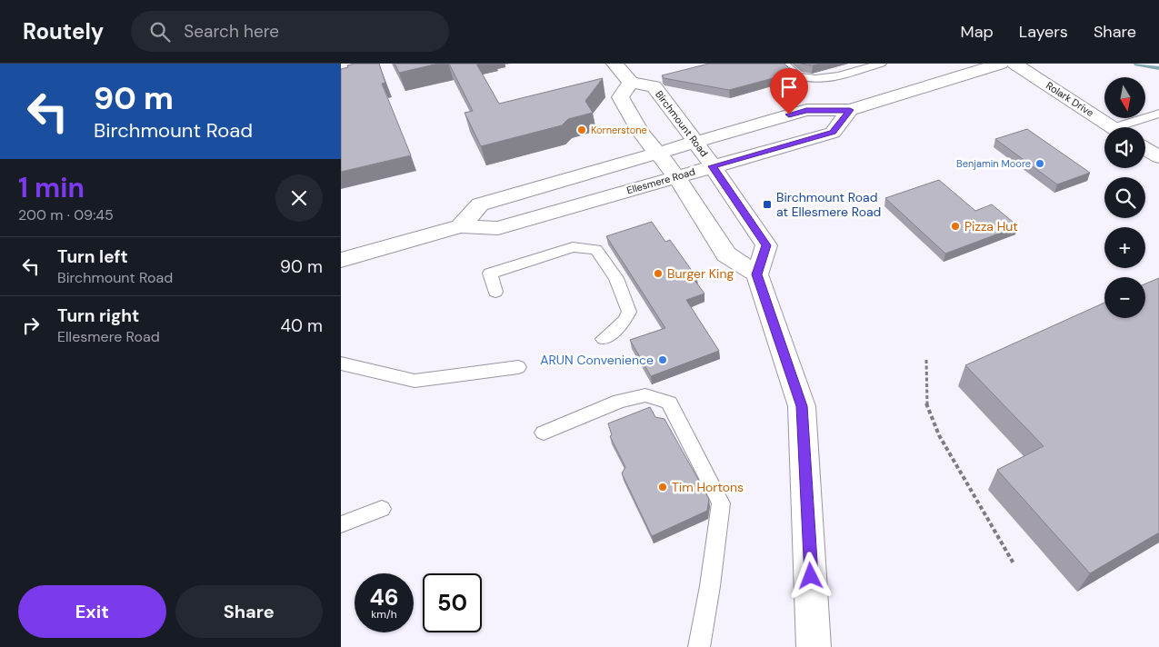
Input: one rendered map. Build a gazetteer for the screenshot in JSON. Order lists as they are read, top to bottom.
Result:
{
  "streets": {
    "main road": ["Rolark Drive", "Birchmount Road", "Ellesmere Road"]
  },
  "crossings": [
    ["Birchmount Road", "Ellesmere Road"]
  ],
  "places": {
    "other": [
      "Kornerstone",
      "Benjamin Moore",
      "Pizza Hut",
      "Burger King",
      "ARUN Convenience",
      "Tim Hortons"
    ],
    "transit": ["Birchmount Road at Ellesmere Road"]
  },
  "north": "bottom",
  "page": {
    "header": "Routely",
    "search": "Search here",
    "nav": ["Map", "Layers", "Share"],
    "turn": ["90 m", "Birchmount Road"],
    "map_buttons": ["+", "−"],
    "heading": ["1 min", "200 m · 09:45"],
    "list": [
      {
        "name": "Turn left",
        "note": "Birchmount Road",
        "value": "90 m"
      },
      {
        "name": "Turn right",
        "note": "Ellesmere Road",
        "value": "40 m"
      }
    ],
    "speed": "46 km/h",
    "limit": "50",
    "buttons": ["Exit", "Share"]
  }
}
